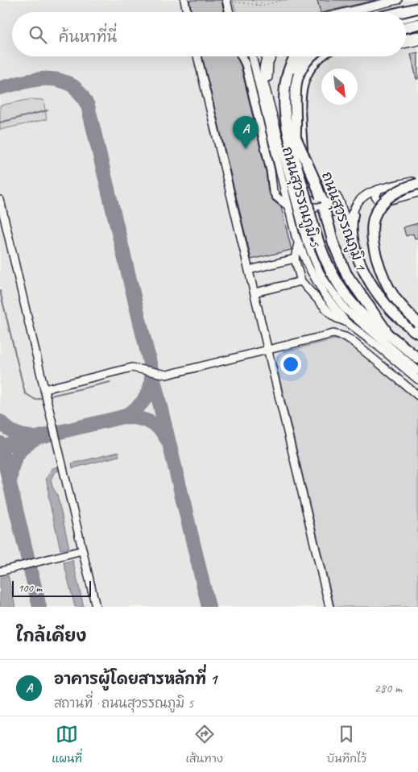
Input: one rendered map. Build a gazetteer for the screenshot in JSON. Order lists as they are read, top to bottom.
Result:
{
  "streets": {
    "highway": ["ถนนสุวรรณภูมิ 1"],
    "street": ["ถนนสุวรรณภูมิ 5"]
  },
  "scale_bar": "100 m",
  "north": "bottom right",
  "page": {
    "search": "ค้นหาที่นี่",
    "pins": "A",
    "scale": "100 m",
    "heading": "ใกล้เคียง",
    "list": [
      {
        "mark": "A",
        "name": "อาคารผู้โดยสารหลักที่ 1",
        "note": "สถานที่ · ถนนสุวรรณภูมิ 5",
        "value": "280 m"
      }
    ],
    "nav": ["แผนที่", "เส้นทาง", "บันทึกไว้"]
  }
}
